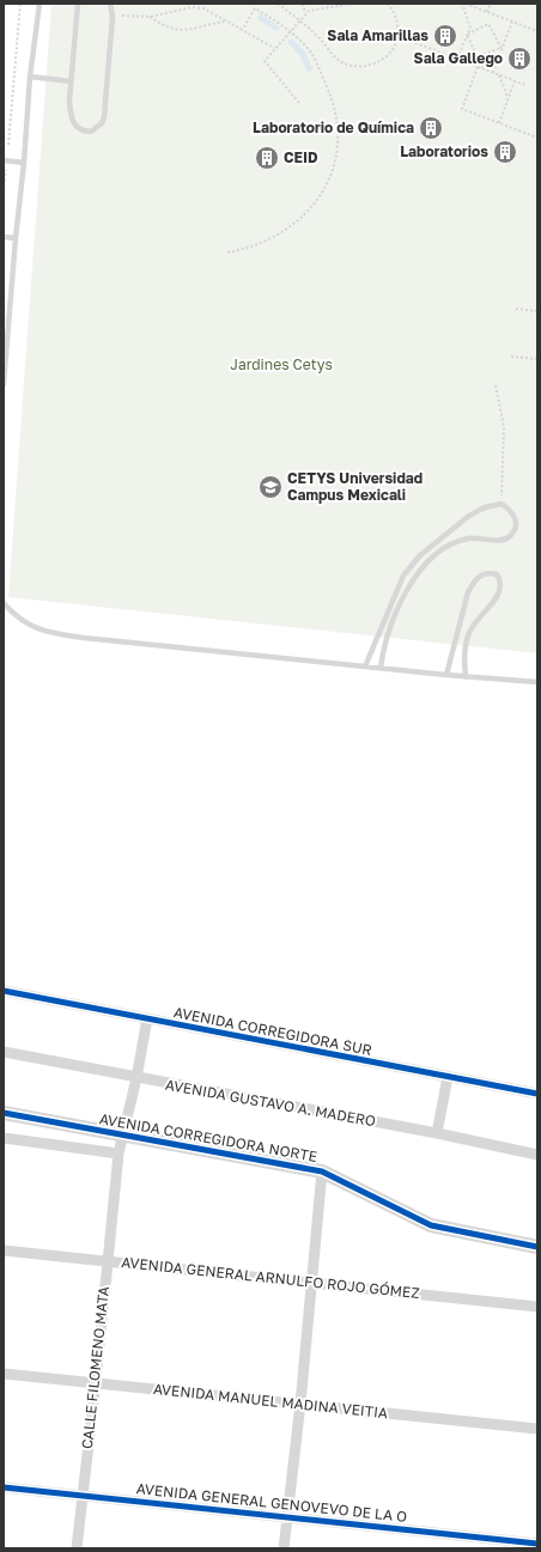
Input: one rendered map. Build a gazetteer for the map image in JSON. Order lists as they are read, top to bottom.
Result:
{
  "streets": {
    "street": [
      "AVENIDA CORREGIDORA SUR",
      "AVENIDA GUSTAVO A. MADERO",
      "AVENIDA CORREGIDORA NORTE",
      "AVENIDA GENERAL ARNULFO ROJO GÓMEZ",
      "CALLE FILOMENO MATA",
      "AVENIDA MANUEL MADINA VEITIA",
      "AVENIDA GENERAL GENOVEVO DE LA O"
    ]
  },
  "crossings": [
    ["AVENIDA CORREGIDORA SUR", "CALLE FILOMENO MATA"],
    ["AVENIDA GUSTAVO A. MADERO", "CALLE FILOMENO MATA"],
    ["AVENIDA CORREGIDORA NORTE", "CALLE FILOMENO MATA"],
    ["AVENIDA GENERAL ARNULFO ROJO GÓMEZ", "CALLE FILOMENO MATA"],
    ["CALLE FILOMENO MATA", "AVENIDA MANUEL MADINA VEITIA"],
    ["CALLE FILOMENO MATA", "AVENIDA GENERAL GENOVEVO DE LA O"]
  ],
  "parks": ["Jardines Cetys"],
  "places": {
    "building": [
      "Sala Amarillas",
      "Sala Gallego",
      "Laboratorio de Química",
      "Laboratorios",
      "CEID"
    ],
    "school or university": ["CETYS Universidad Campus Mexicali"]
  }
}
